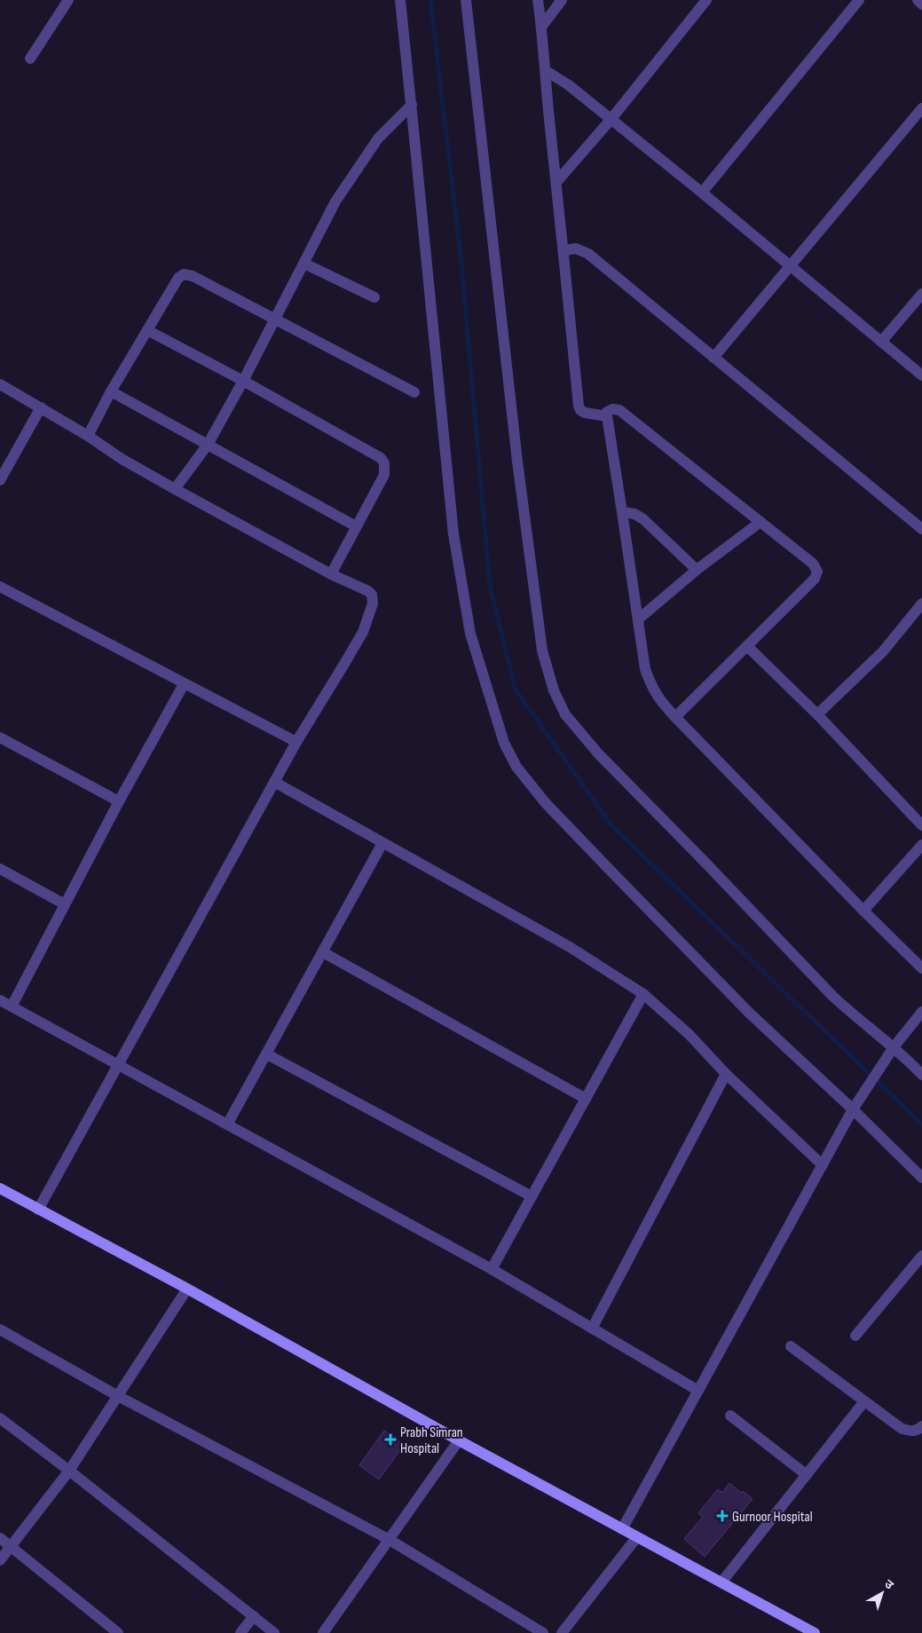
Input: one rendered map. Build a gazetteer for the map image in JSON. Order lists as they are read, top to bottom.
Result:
{
  "places": {
    "health": ["Prabh Simran Hospital", "Gurnoor Hospital"]
  },
  "north": "top right"
}
